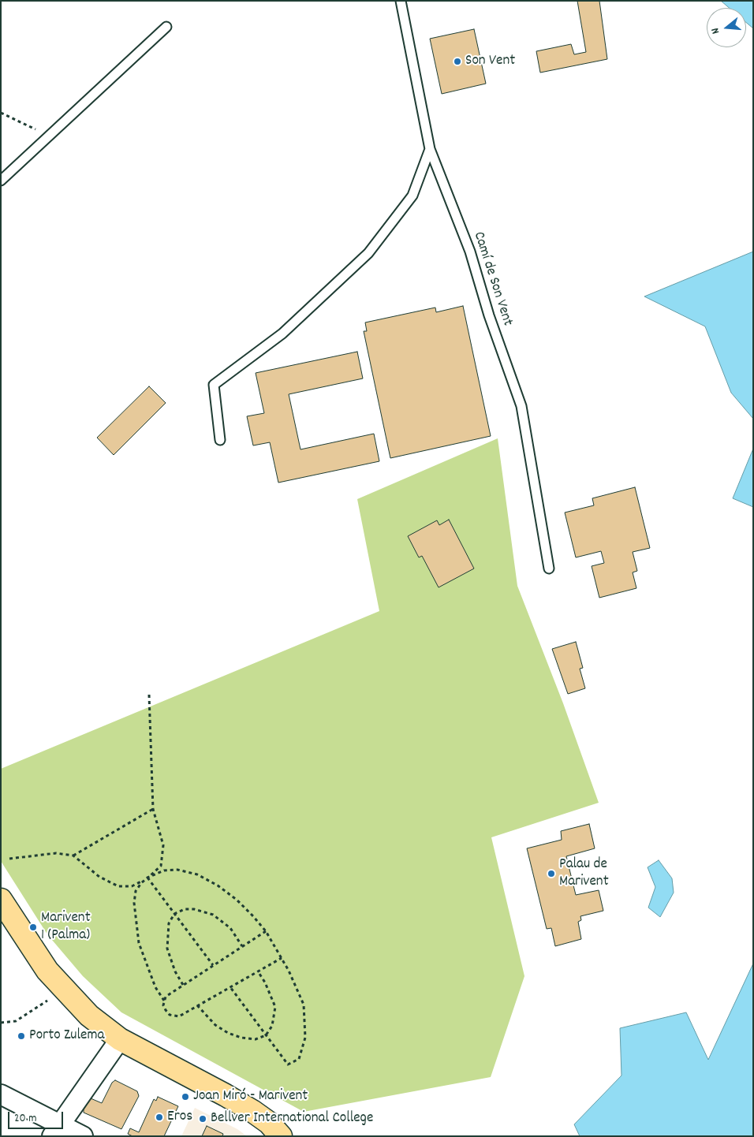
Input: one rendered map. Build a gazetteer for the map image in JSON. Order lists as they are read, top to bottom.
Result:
{
  "streets": {
    "lane": ["Camí de Son Vent"]
  },
  "places": [
    "Son Vent",
    "Palau de Marivent",
    "Marivent 1 (Palma)",
    "Porto Zulema",
    "Joan Miró - Marivent",
    "Eros",
    "Bellver International College"
  ],
  "scale_bar": "20 m",
  "north": "left"
}
